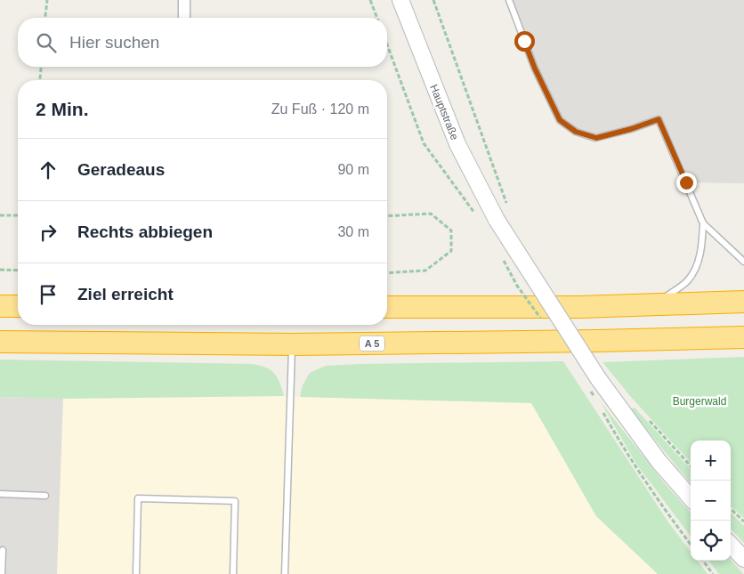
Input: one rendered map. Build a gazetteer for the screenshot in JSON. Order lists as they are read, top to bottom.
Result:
{
  "streets": {
    "highway": ["A 5"],
    "main road": ["Hauptstraße"]
  },
  "parks": ["Burgerwald"],
  "page": {
    "search": "Hier suchen",
    "heading": ["2 Min.", "Zu Fuß · 120 m"],
    "list": [
      ["Geradeaus", "90 m"],
      ["Rechts abbiegen", "30 m"],
      "Ziel erreicht"
    ],
    "map_buttons": ["+", "−"]
  }
}
